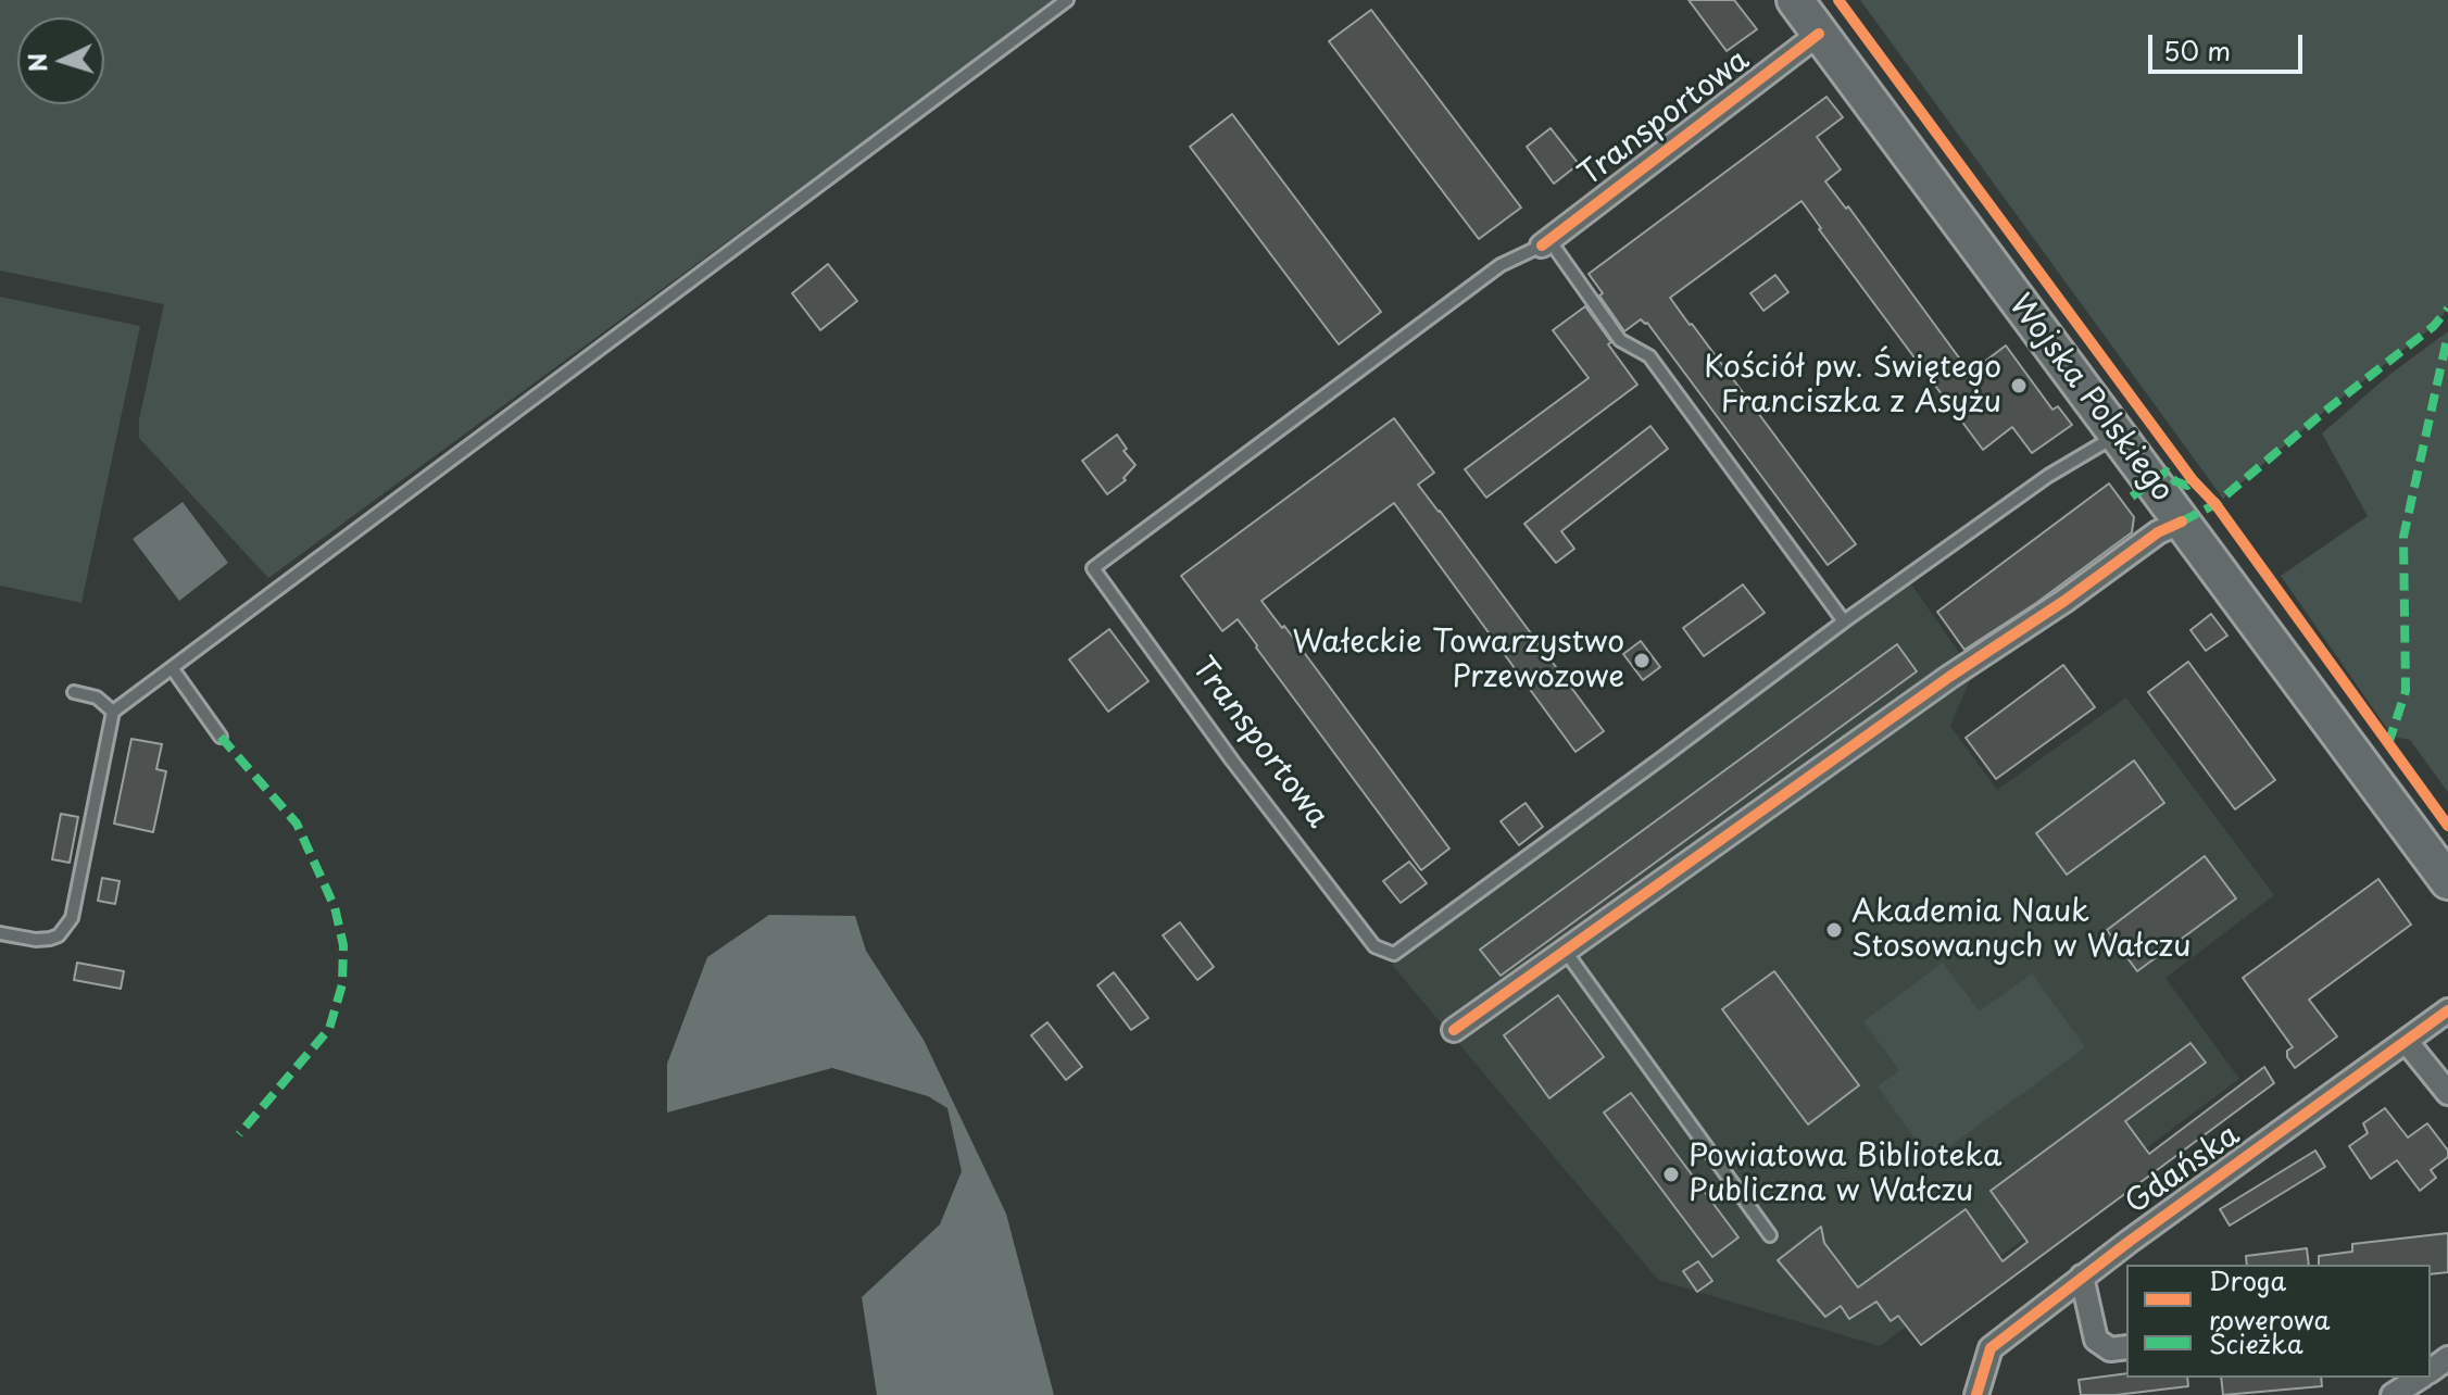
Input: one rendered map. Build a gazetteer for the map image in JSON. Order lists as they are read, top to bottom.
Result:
{
  "streets": {
    "main road": ["Wojska Polskiego"],
    "street": ["Transportowa", "Gdańska"]
  },
  "crossings": [
    ["Transportowa", "Wojska Polskiego"]
  ],
  "places": [
    "Kościół pw. Świętego Franciszka z Asyżu",
    "Wałeckie Towarzystwo Przewozowe",
    "Akademia Nauk Stosowanych w Wałczu",
    "Powiatowa Biblioteka Publiczna w Wałczu"
  ],
  "legend": ["Droga rowerowa", "Ścieżka"],
  "scale_bar": "50 m",
  "north": "left"
}
